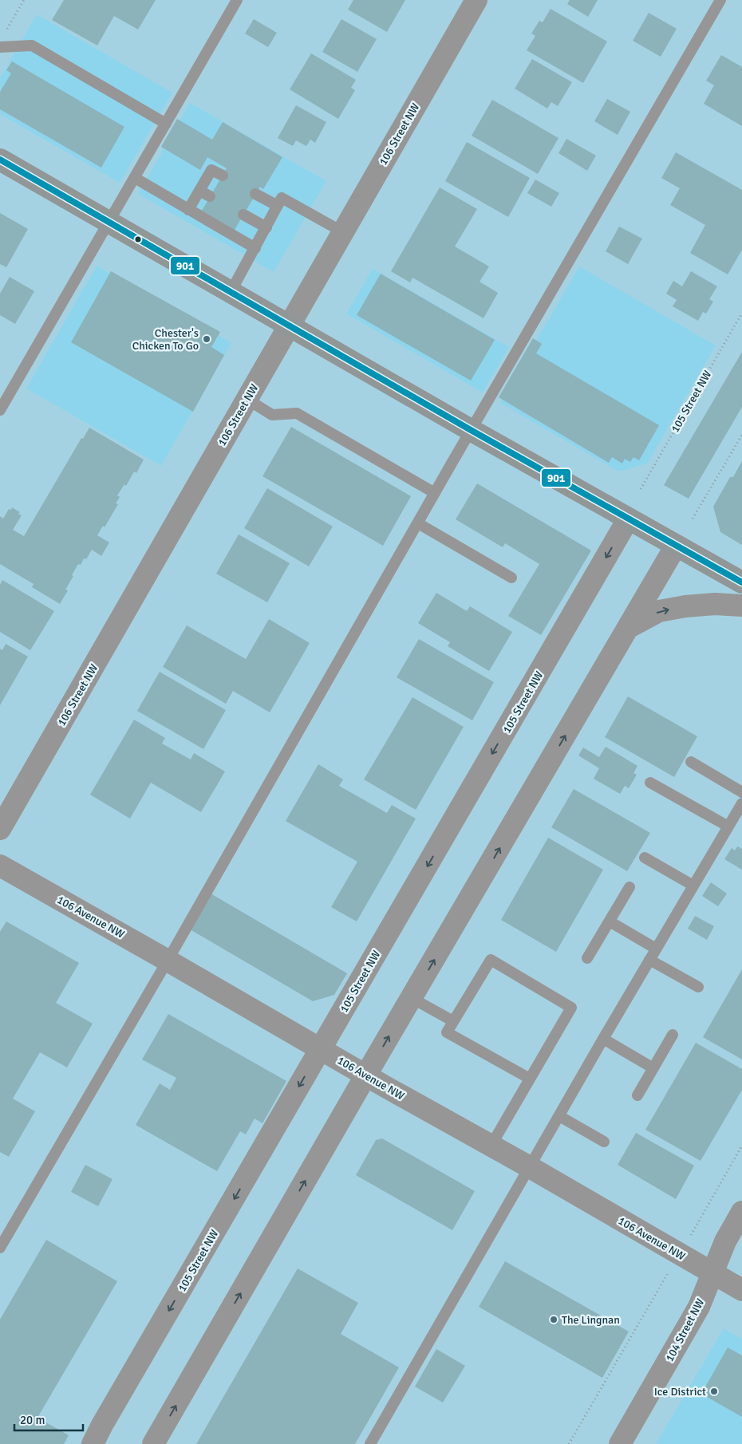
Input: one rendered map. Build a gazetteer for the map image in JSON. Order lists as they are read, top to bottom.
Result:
{
  "streets": {
    "street": [
      "106 Street NW",
      "105 Street NW",
      "106 Avenue NW",
      "104 Street NW"
    ]
  },
  "crossings": [
    ["105 Street NW", "106 Avenue NW"],
    ["106 Avenue NW", "104 Street NW"]
  ],
  "one_way": ["105 Street NW"],
  "places": ["Chester's Chicken To Go", "The Lingnan", "Ice District"],
  "lines": ["transit line 901"],
  "scale_bar": "20 m"
}
